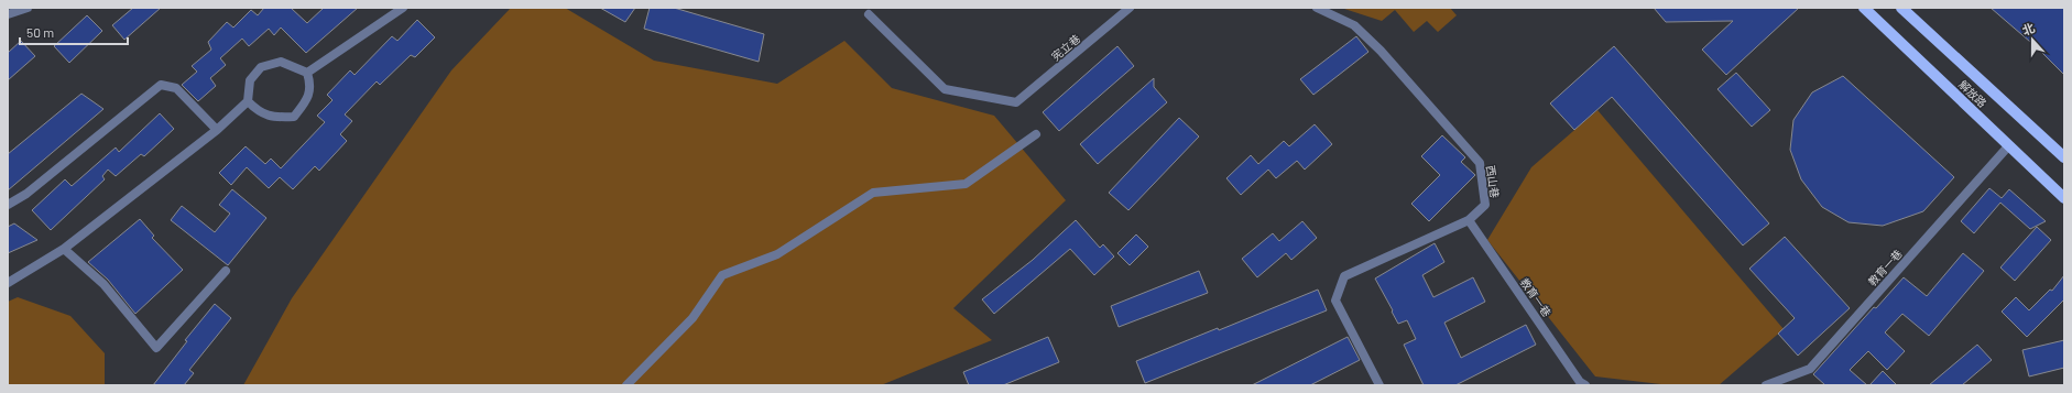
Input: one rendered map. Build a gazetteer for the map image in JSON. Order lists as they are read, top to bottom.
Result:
{
  "streets": {
    "main road": ["解放路"],
    "street": ["宪立巷", "西山巷", "教育一巷"]
  },
  "crossings": [
    ["解放路", "教育一巷"],
    ["西山巷", "教育一巷"]
  ],
  "scale_bar": "50 m",
  "north": "top"
}
